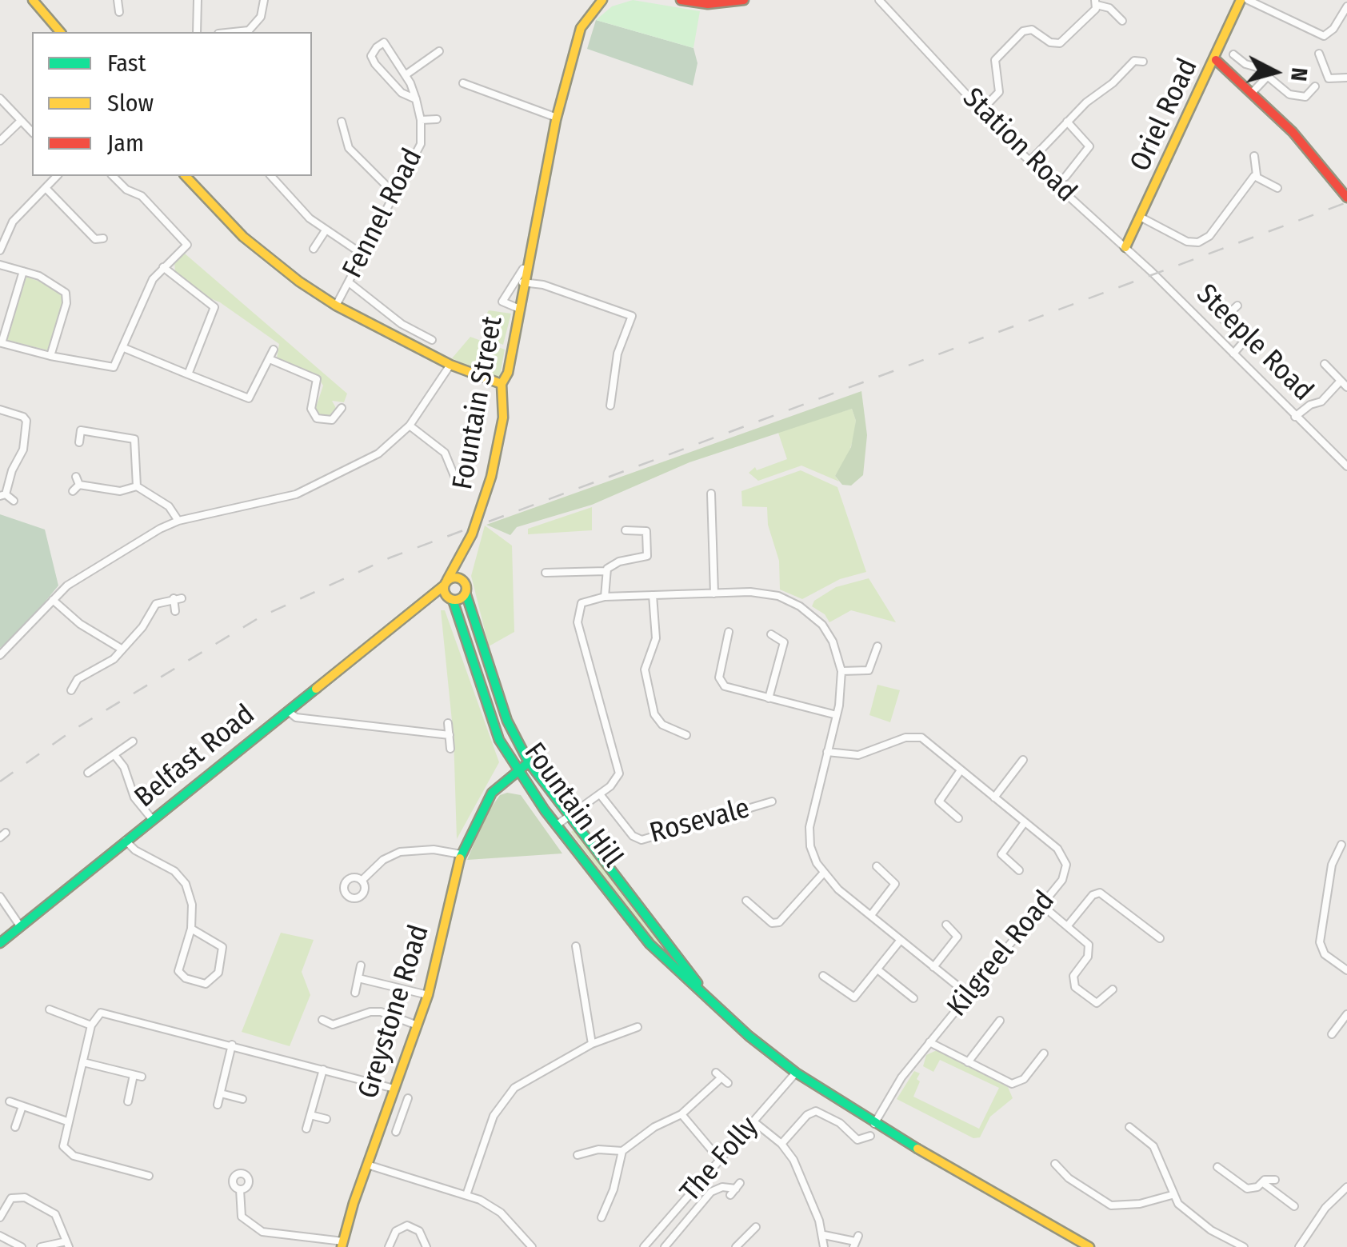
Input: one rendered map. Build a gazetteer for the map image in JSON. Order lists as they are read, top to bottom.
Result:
{
  "streets": {
    "main road": [
      "Oriel Road",
      "Fountain Street",
      "Belfast Road",
      "Fountain Hill",
      "Greystone Road"
    ],
    "street": [
      "Station Road",
      "Fennel Road",
      "Steeple Road",
      "Rosevale",
      "Kilgreel Road",
      "The Folly"
    ]
  },
  "crossings": [
    ["Oriel Road", "Station Road"],
    ["Station Road", "Steeple Road"],
    ["Fountain Street", "Belfast Road"],
    ["Fountain Street", "Fountain Hill"],
    ["Belfast Road", "Fountain Hill"],
    ["Fountain Hill", "Kilgreel Road"],
    ["Fountain Hill", "Greystone Road"],
    ["Fountain Hill", "The Folly"]
  ],
  "legend": ["Fast", "Slow", "Jam"],
  "north": "right"
}
